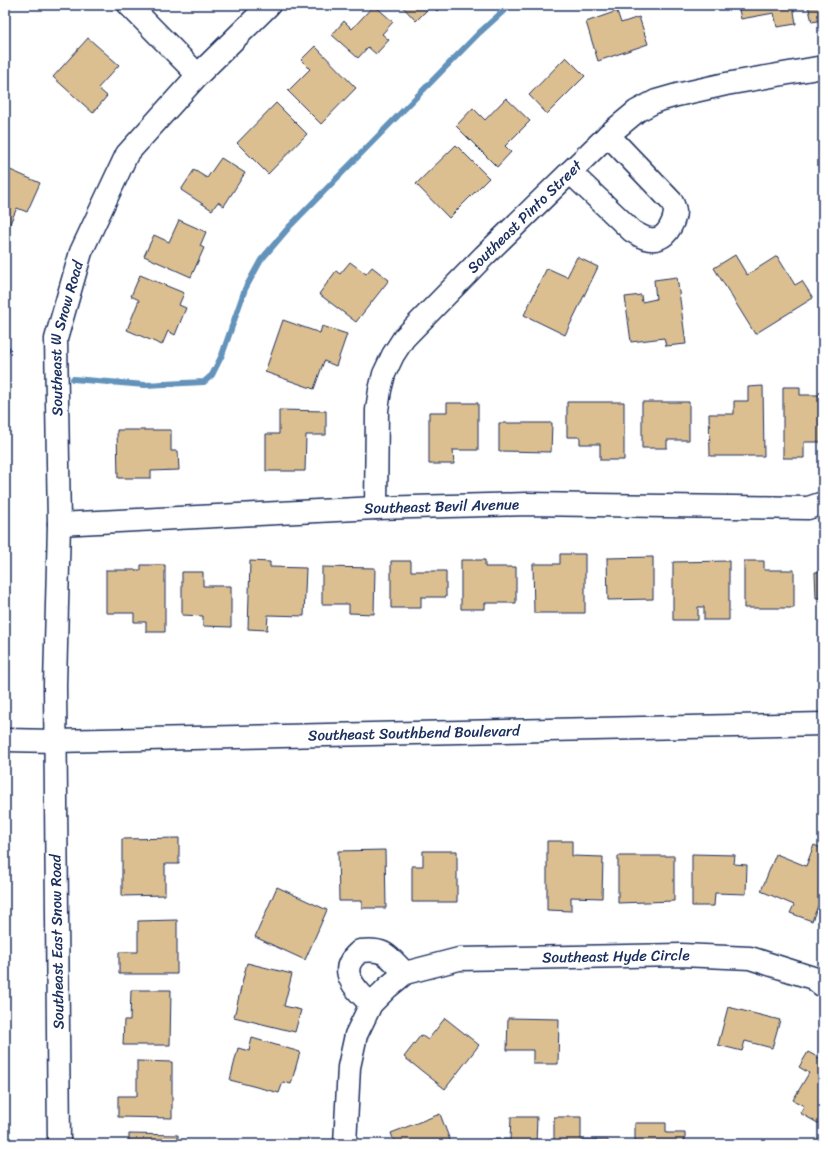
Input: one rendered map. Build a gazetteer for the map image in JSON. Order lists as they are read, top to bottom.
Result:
{
  "streets": {
    "street": [
      "Southeast Pinto Street",
      "Southeast W Snow Road",
      "Southeast Bevil Avenue",
      "Southeast Southbend Boulevard",
      "Southeast East Snow Road",
      "Southeast Hyde Circle"
    ]
  },
  "crossings": [
    ["Southeast Pinto Street", "Southeast Bevil Avenue"],
    ["Southeast W Snow Road", "Southeast Bevil Avenue"],
    ["Southeast W Snow Road", "Southeast Southbend Boulevard"],
    ["Southeast W Snow Road", "Southeast East Snow Road"],
    ["Southeast Southbend Boulevard", "Southeast East Snow Road"]
  ]
}
